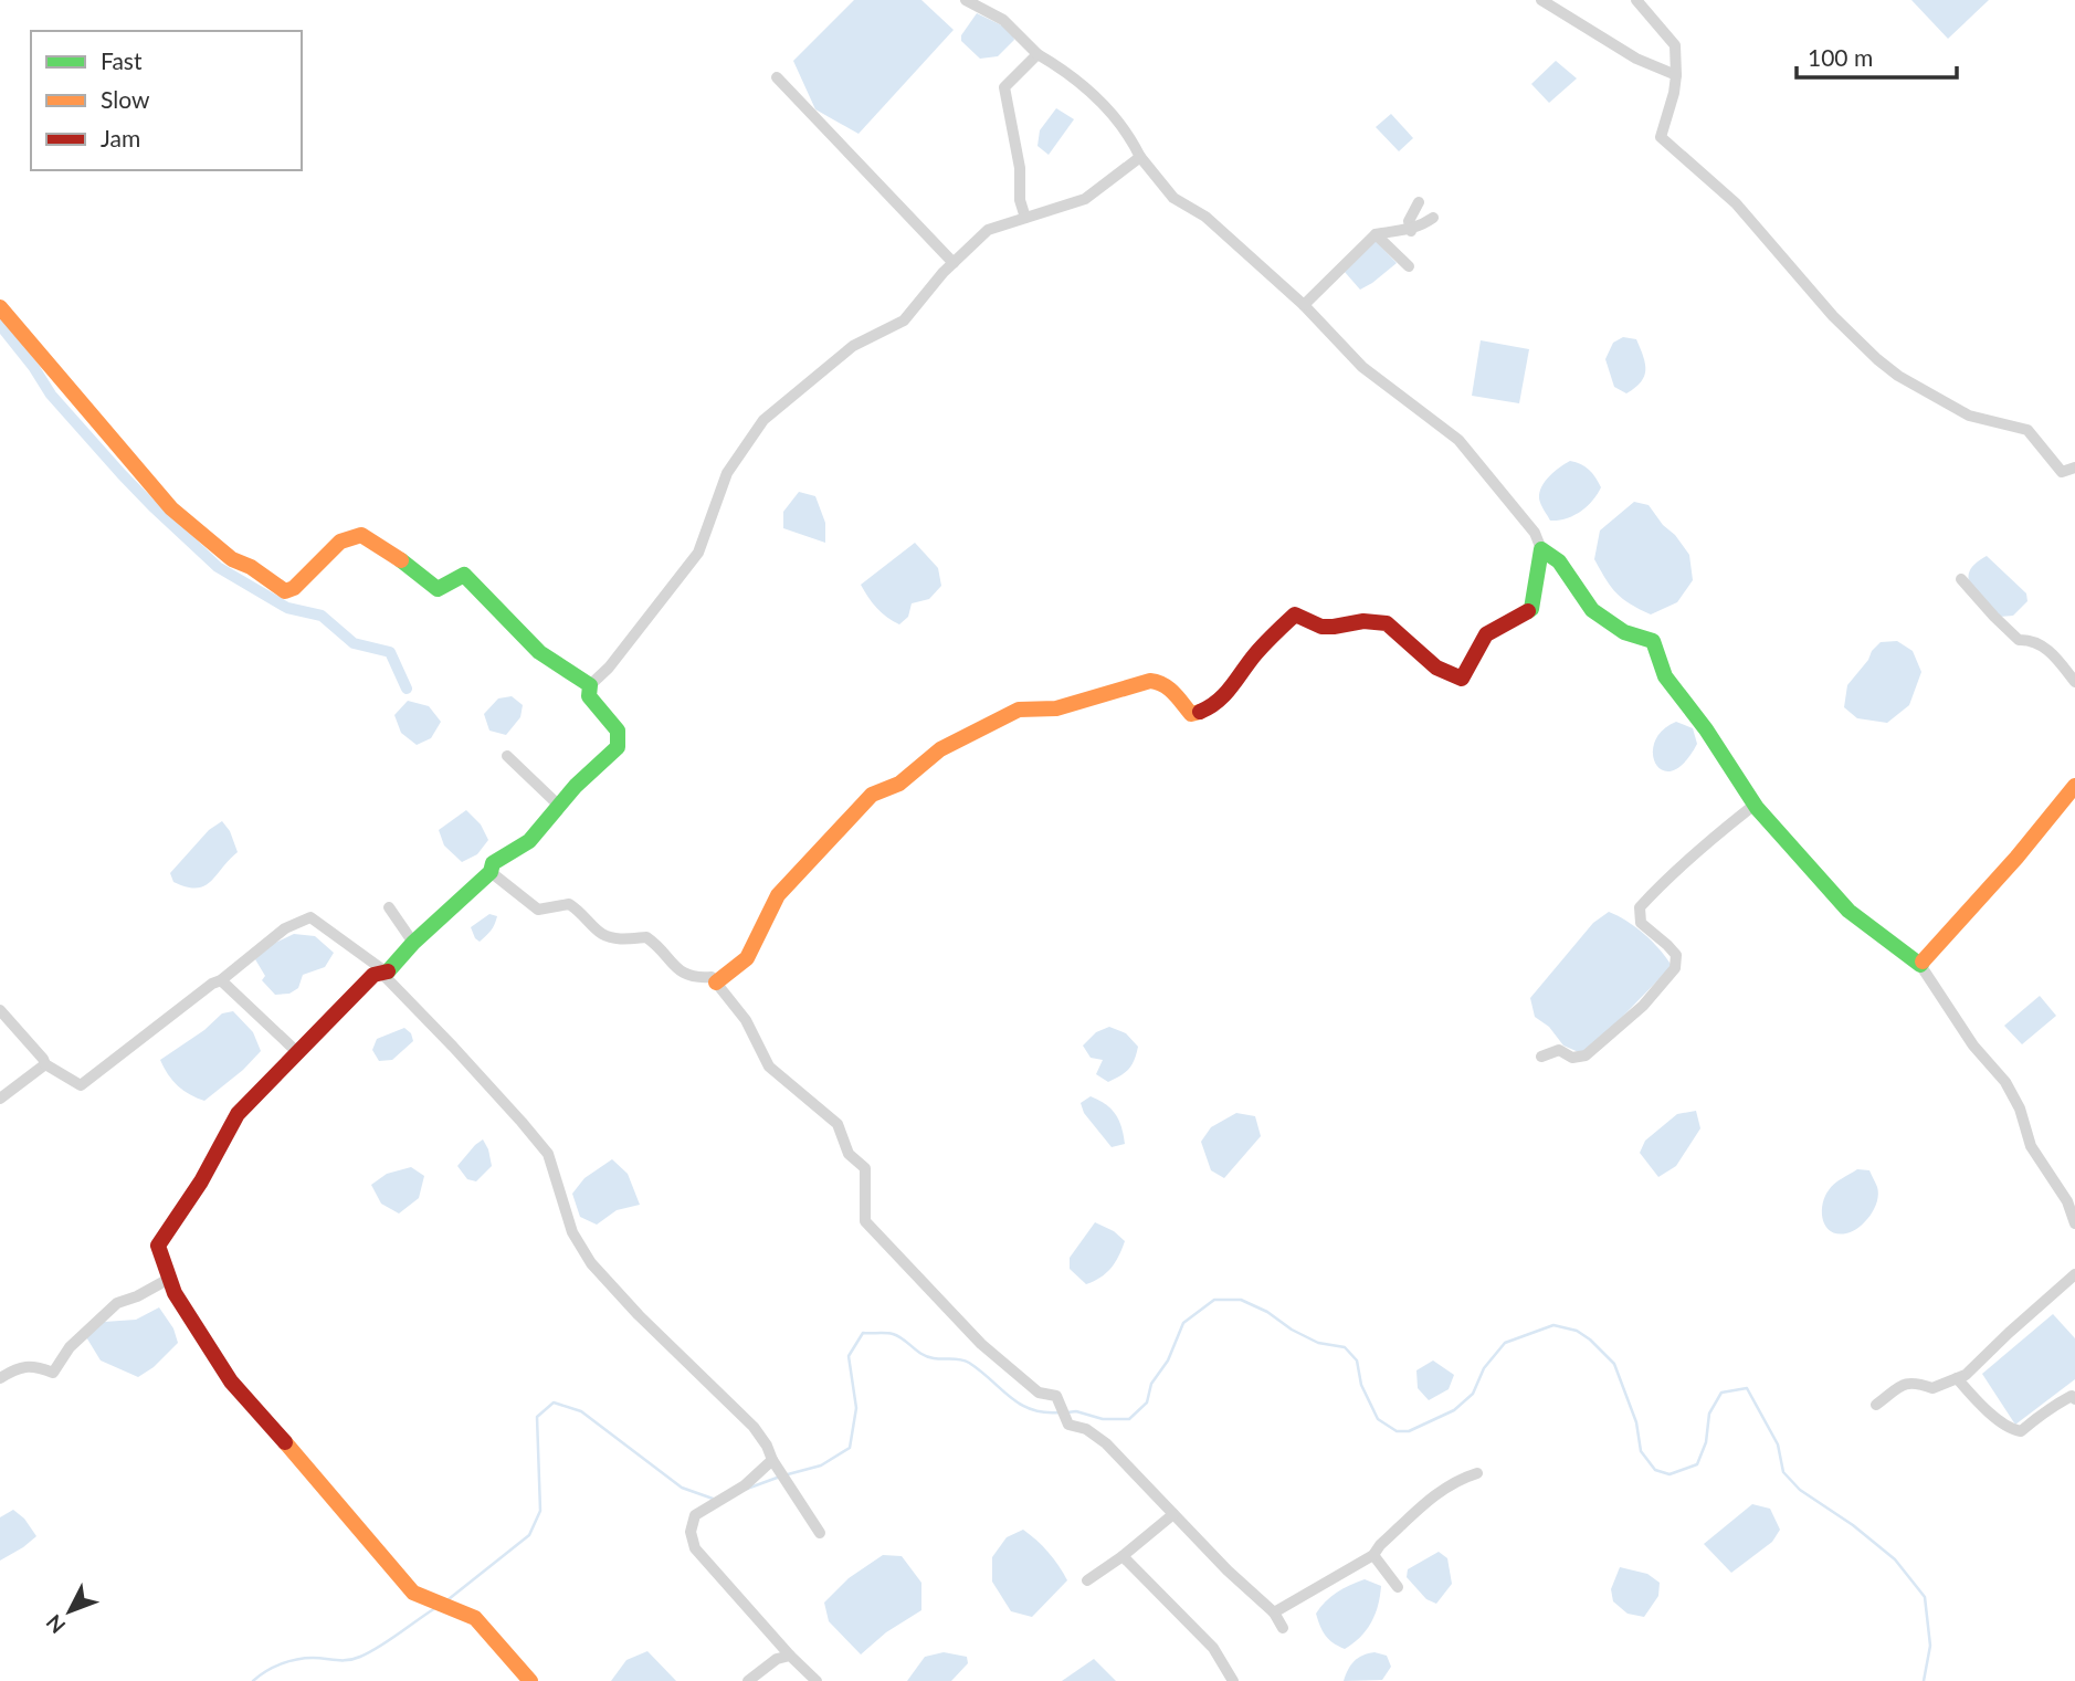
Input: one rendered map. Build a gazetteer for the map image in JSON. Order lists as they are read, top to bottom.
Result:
{
  "legend": ["Fast", "Slow", "Jam"],
  "scale_bar": "100 m",
  "north": "bottom left"
}
